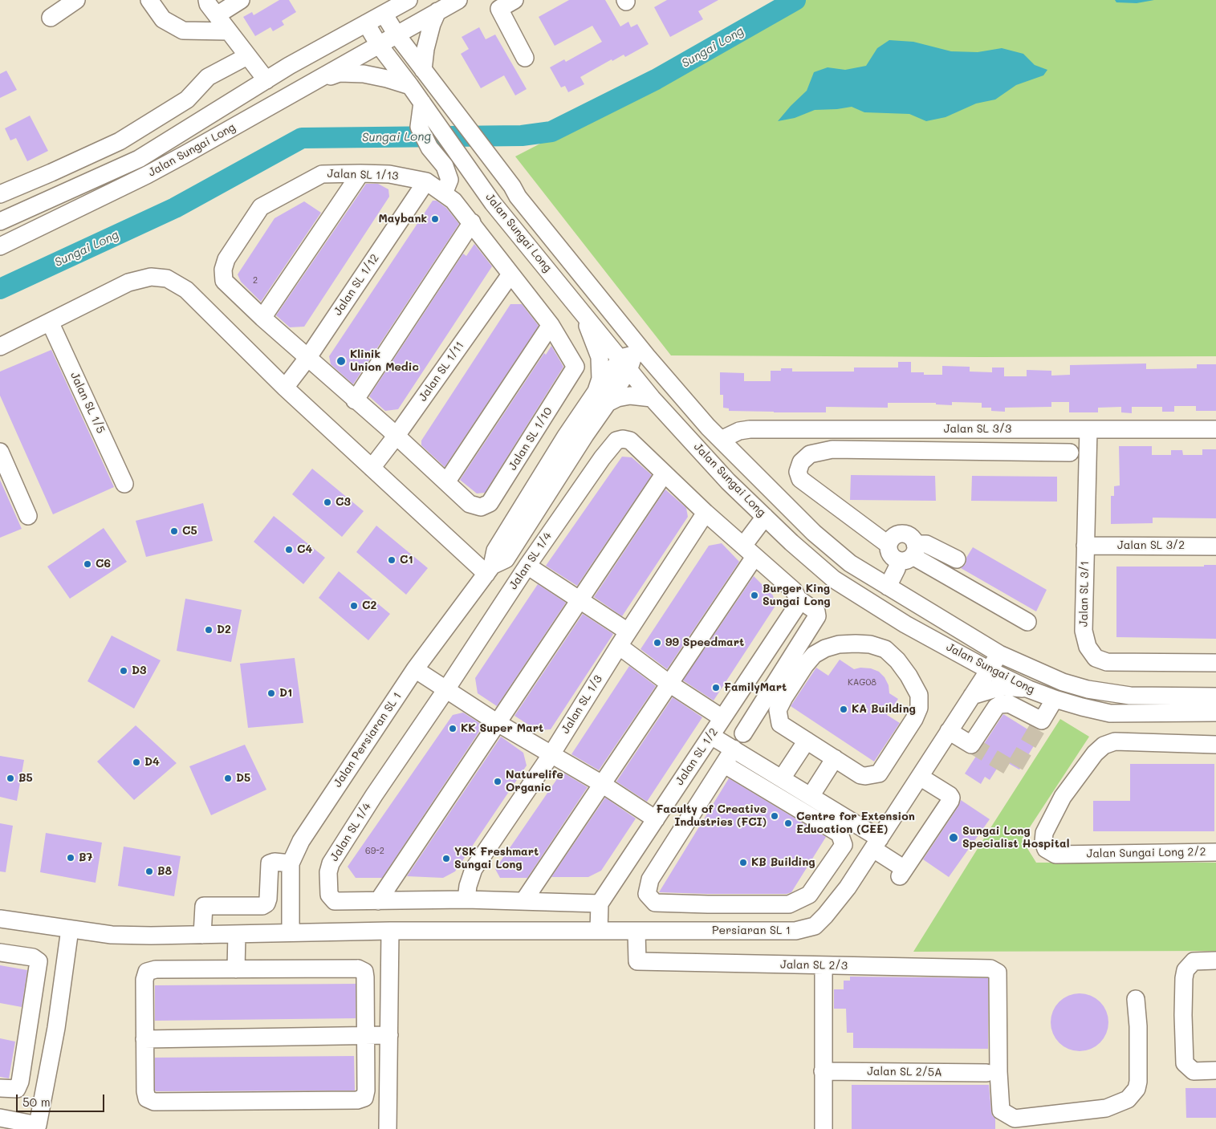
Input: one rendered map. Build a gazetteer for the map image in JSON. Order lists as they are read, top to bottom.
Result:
{
  "streets": {
    "street": [
      "Jalan Sungai Long",
      "Jalan SL 1/13",
      "Jalan SL 1/12",
      "Jalan SL 1/11",
      "Jalan SL 1/5",
      "Jalan SL 3/3",
      "Jalan SL 1/10",
      "Jalan SL 3/2",
      "Jalan SL 1/4",
      "Jalan SL 3/1",
      "Jalan SL 1/3",
      "Jalan Persiaran SL 1",
      "Jalan SL 1/2",
      "Jalan Sungai Long 2/2",
      "Persiaran SL 1",
      "Jalan SL 2/3",
      "Jalan SL 2/5A"
    ]
  },
  "crossings": [
    ["Jalan Sungai Long", "Jalan SL 3/3"],
    ["Jalan Sungai Long", "Persiaran SL 1"],
    ["Jalan SL 1/13", "Jalan SL 1/12"],
    ["Jalan SL 3/3", "Jalan SL 3/1"],
    ["Jalan SL 3/2", "Jalan SL 3/1"],
    ["Jalan SL 1/4", "Jalan SL 1/3"],
    ["Jalan SL 1/4", "Jalan SL 1/2"],
    ["Jalan Persiaran SL 1", "Persiaran SL 1"],
    ["Jalan SL 1/2", "Persiaran SL 1"],
    ["Persiaran SL 1", "Jalan SL 2/3"]
  ],
  "water": ["Sungai Long"],
  "places": [
    "Maybank",
    "Klinik Union Medic",
    "C3",
    "C5",
    "C4",
    "C1",
    "C6",
    "Burger King Sungai Long",
    "C2",
    "D2",
    "99 Speedmart",
    "D3",
    "FamilyMart",
    "D1",
    "KA Building",
    "KK Super Mart",
    "D4",
    "B5",
    "D5",
    "Naturelife Organic",
    "Faculty of Creative Industries (FCI)",
    "Centre for Extension Education (CEE)",
    "Sungai Long Specialist Hospital",
    "B7",
    "YSK Freshmart Sungai Long",
    "KB Building",
    "B8"
  ],
  "house_numbers": ["2", "KAG08", "69-2"],
  "scale_bar": "50 m"
}
